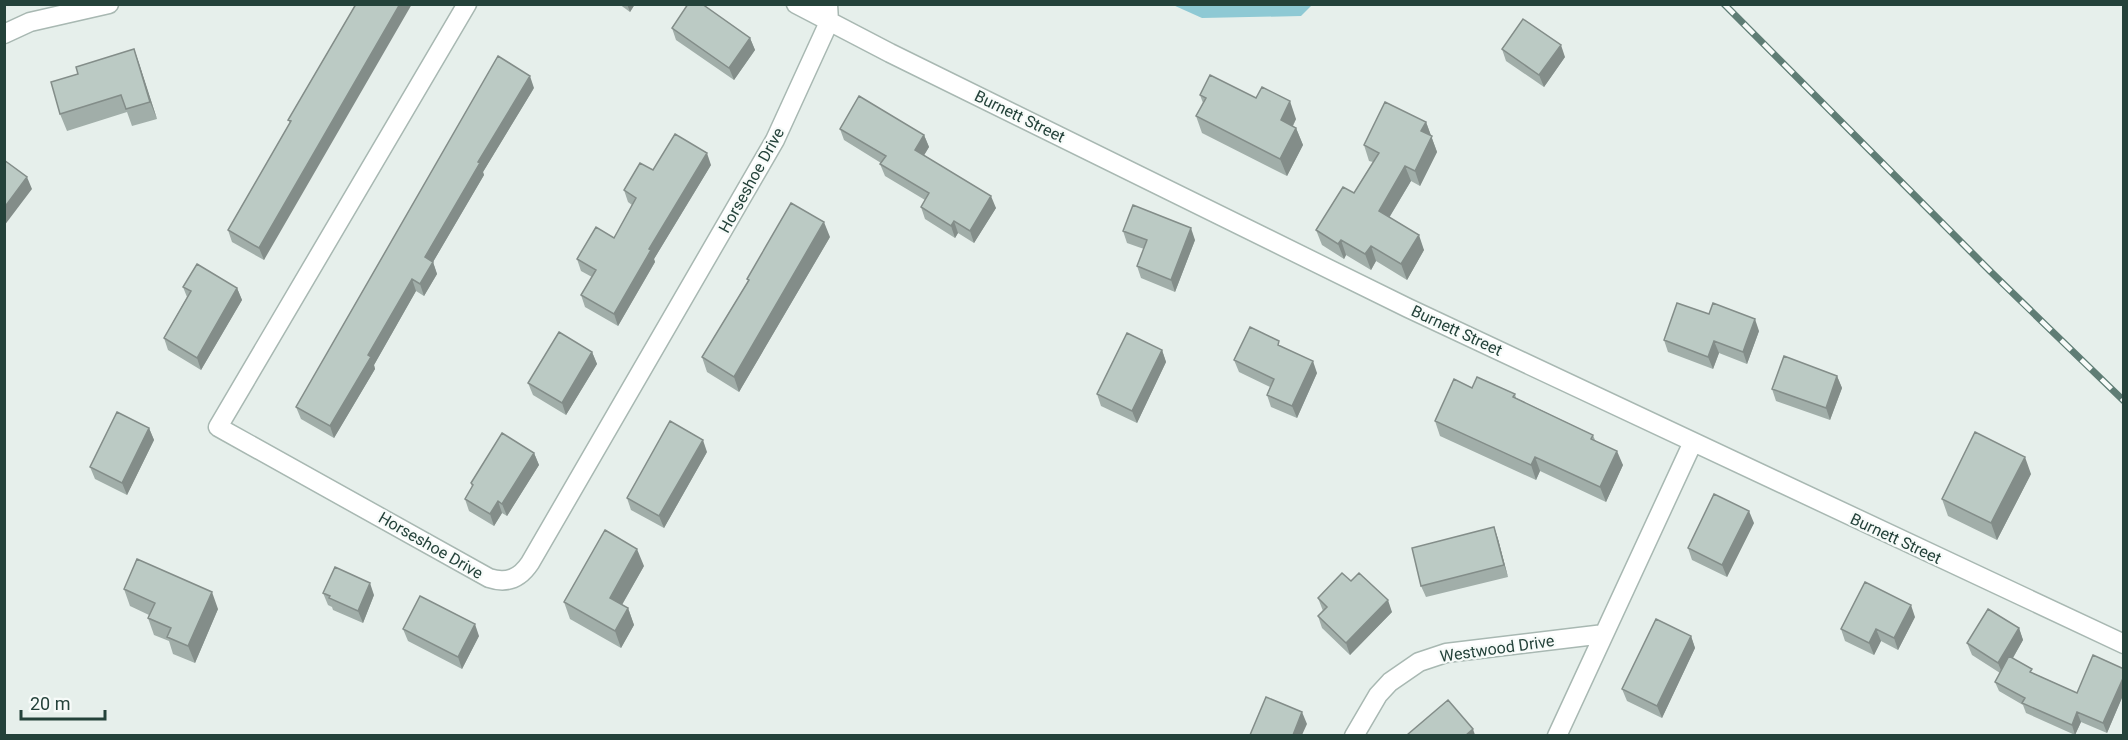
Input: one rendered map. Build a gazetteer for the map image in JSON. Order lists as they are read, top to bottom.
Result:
{
  "streets": {
    "street": ["Burnett Street", "Horseshoe Drive", "Westwood Drive"]
  },
  "crossings": [
    ["Burnett Street", "Horseshoe Drive"]
  ],
  "scale_bar": "20 m"
}
